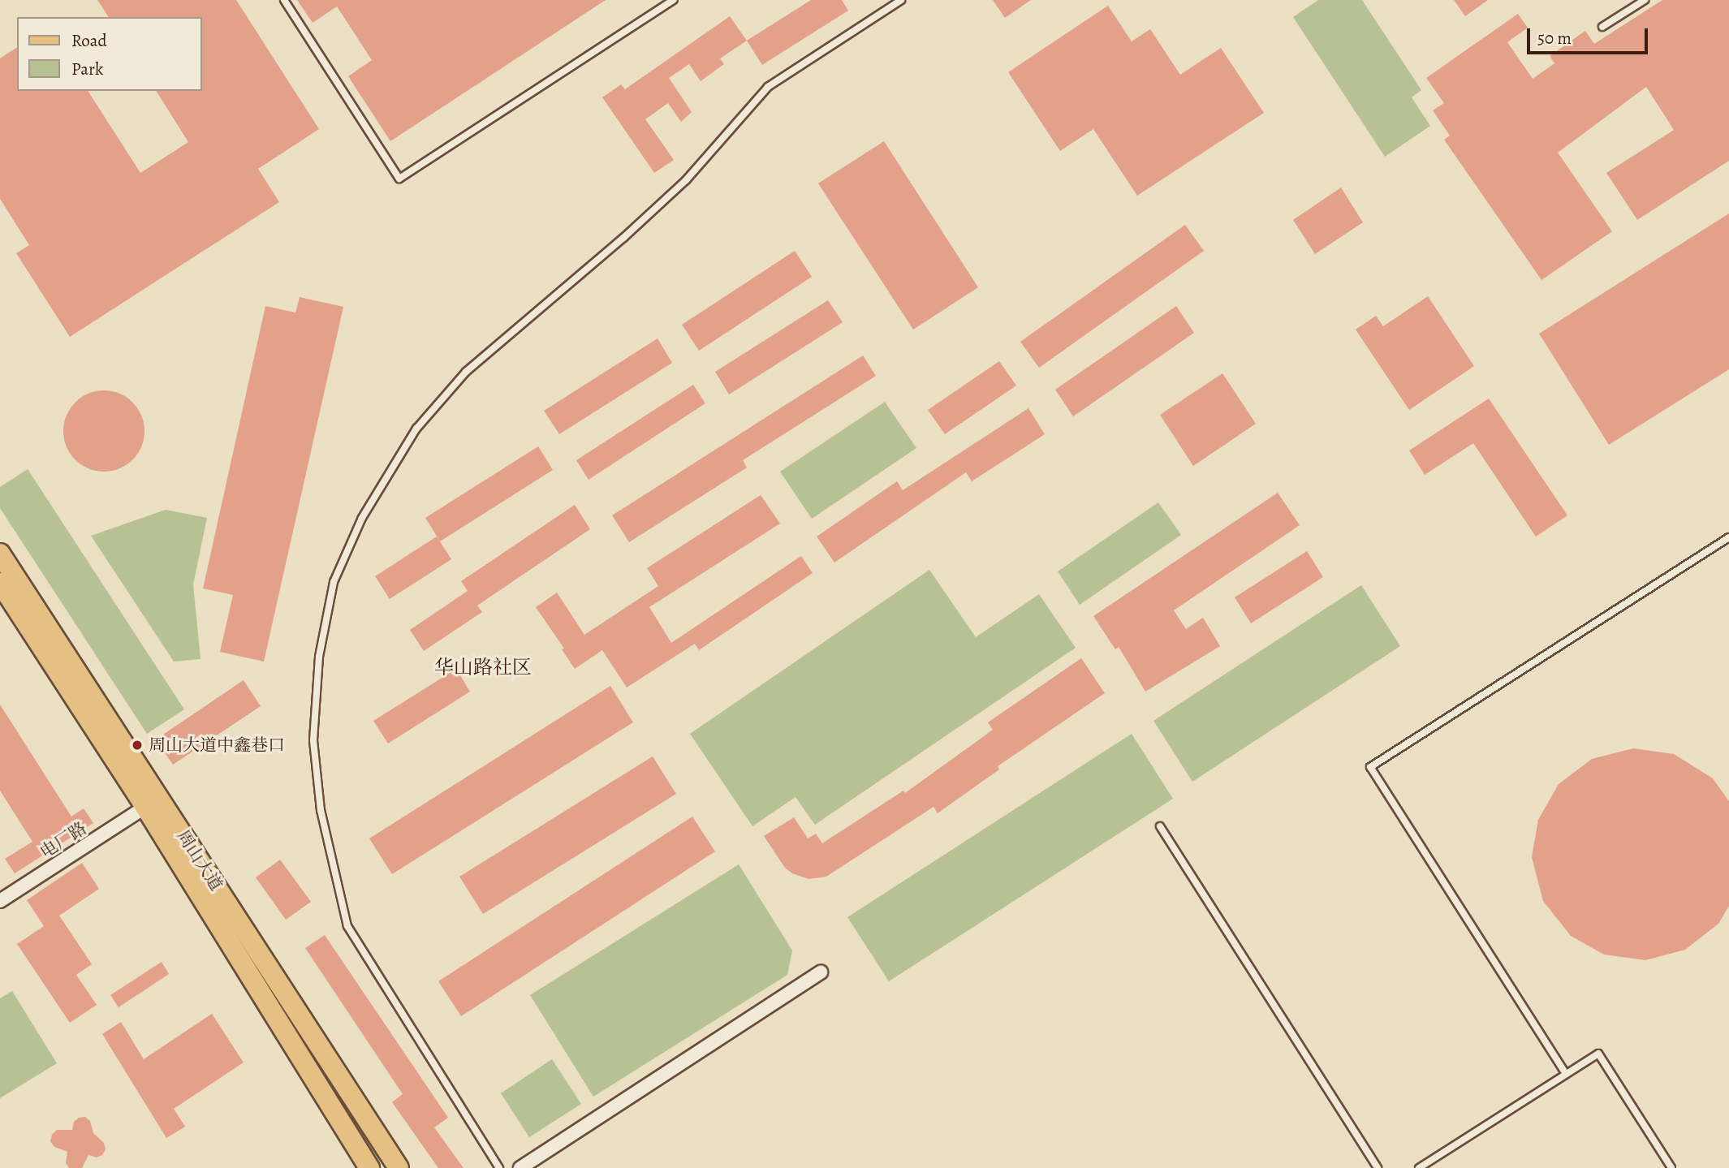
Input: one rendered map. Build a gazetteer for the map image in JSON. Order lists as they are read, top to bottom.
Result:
{
  "streets": {
    "main road": ["周山大道"],
    "street": ["电厂路"]
  },
  "crossings": [
    ["电厂路", "周山大道"]
  ],
  "districts": ["华山路社区"],
  "places": ["周山大道中鑫巷口"],
  "legend": ["Road", "Park"],
  "scale_bar": "50 m"
}
